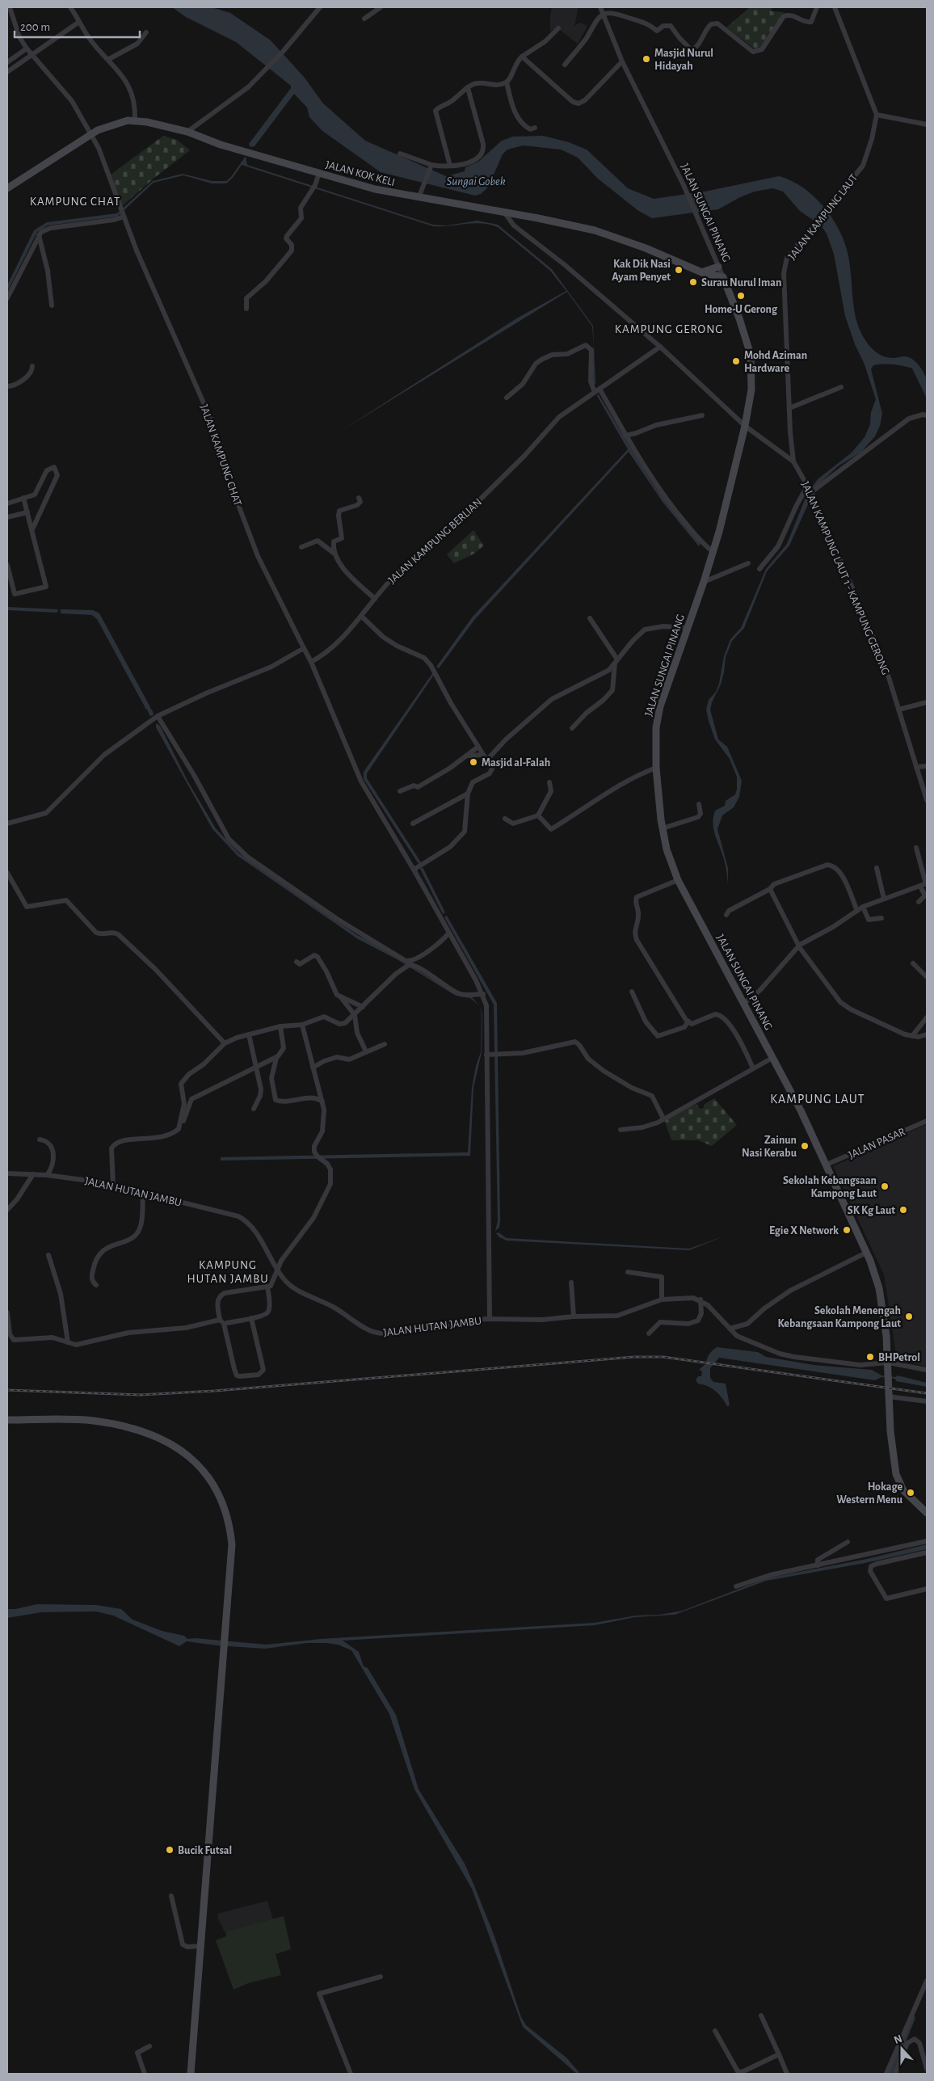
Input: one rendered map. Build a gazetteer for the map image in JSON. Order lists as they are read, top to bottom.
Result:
{
  "streets": {
    "street": [
      "JALAN KOK KELI",
      "JALAN SUNGAI PINANG",
      "JALAN KAMPUNG LAUT",
      "JALAN KAMPUNG CHAT",
      "JALAN KAMPUNG BERLIAN",
      "JALAN KAMPUNG LAUT 1 - KAMPUNG GERONG",
      "JALAN PASAR",
      "JALAN HUTAN JAMBU"
    ]
  },
  "crossings": [
    ["JALAN KOK KELI", "JALAN SUNGAI PINANG"],
    ["JALAN KOK KELI", "JALAN KAMPUNG CHAT"],
    ["JALAN KOK KELI", "JALAN KAMPUNG LAUT 1 - KAMPUNG GERONG"],
    ["JALAN SUNGAI PINANG", "JALAN KAMPUNG LAUT 1 - KAMPUNG GERONG"],
    ["JALAN SUNGAI PINANG", "JALAN PASAR"],
    ["JALAN KAMPUNG LAUT", "JALAN KAMPUNG LAUT 1 - KAMPUNG GERONG"],
    ["JALAN KAMPUNG BERLIAN", "JALAN KAMPUNG LAUT 1 - KAMPUNG GERONG"]
  ],
  "districts": [
    "KAMPUNG CHAT",
    "KAMPUNG GERONG",
    "KAMPUNG LAUT",
    "KAMPUNG HUTAN JAMBU"
  ],
  "water": ["Sungai Gobek"],
  "places": [
    "Masjid Nurul Hidayah",
    "Kak Dik Nasi Ayam Penyet",
    "Surau Nurul Iman",
    "Home-U Gerong",
    "Mohd Aziman Hardware",
    "Masjid al-Falah",
    "Zainun Nasi Kerabu",
    "Sekolah Kebangsaan Kampong Laut",
    "SK Kg Laut",
    "Egie X Network",
    "Sekolah Menengah Kebangsaan Kampong Laut",
    "BHPetrol",
    "Hokage Western Menu",
    "Bucik Futsal"
  ],
  "scale_bar": "200 m",
  "north": "top"
}
